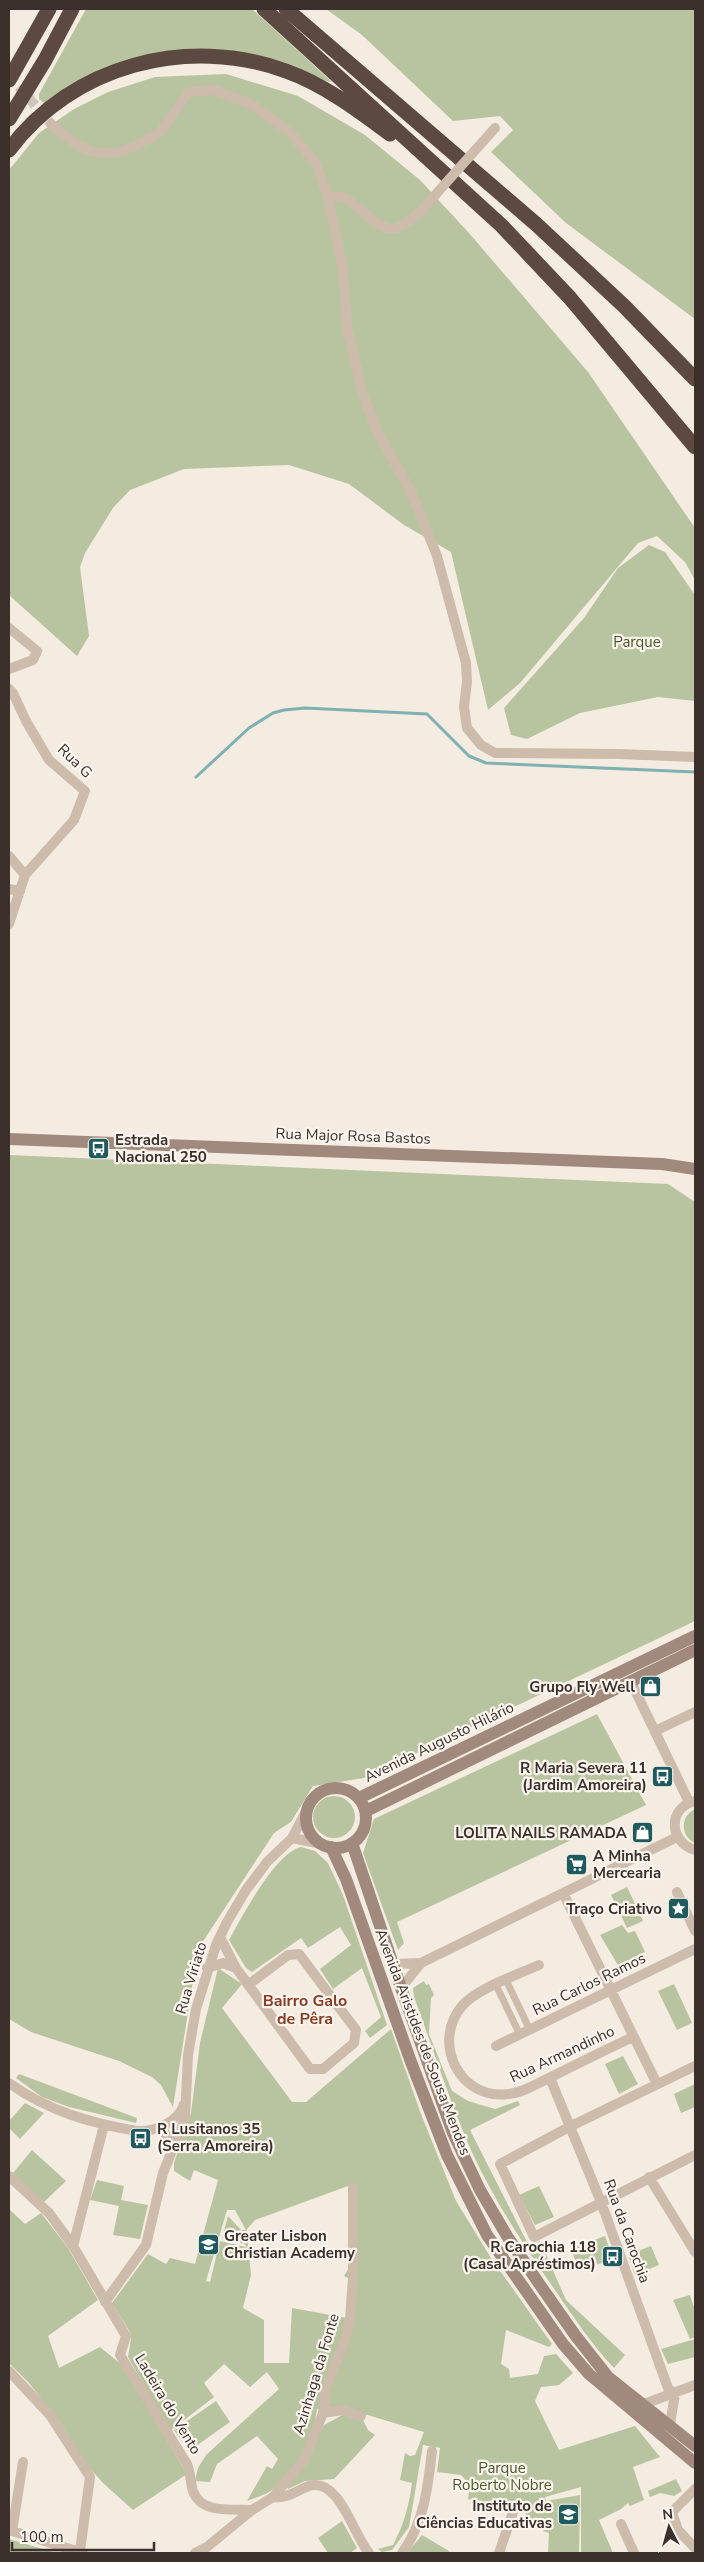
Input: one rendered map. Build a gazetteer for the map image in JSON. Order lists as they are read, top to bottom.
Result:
{
  "streets": {
    "main road": ["Rua Major Rosa Bastos", "Avenida Augusto Hilário", "Avenida Aristides de Sousa Mendes"],
    "street": [
      "Rua G",
      "Rua Viriato",
      "Rua Carlos Ramos",
      "Rua Armandinho",
      "Rua da Carochia",
      "Azinhaga da Fonte",
      "Ladeira do Vento"
    ]
  },
  "crossings": [
    ["Avenida Augusto Hilário", "Rua Viriato"],
    ["Avenida Augusto Hilário", "Avenida Aristides de Sousa Mendes"],
    ["Rua Viriato", "Avenida Aristides de Sousa Mendes"],
    ["Rua Viriato", "Ladeira do Vento"],
    ["Rua Armandinho", "Rua da Carochia"]
  ],
  "districts": ["Bairro Galo de Pêra"],
  "parks": ["Parque", "Parque Roberto Nobre"],
  "places": {
    "bus stop": [
      "Estrada Nacional 250",
      "R Maria Severa 11 (Jardim Amoreira)",
      "R Lusitanos 35 (Serra Amoreira)",
      "R Carochia 118 (Casal Apréstimos)"
    ],
    "shop": ["Grupo Fly Well", "LOLITA NAILS RAMADA"],
    "supermarket": ["A Minha Mercearia"],
    "place": ["Traço Criativo"],
    "school or university": ["Greater Lisbon Christian Academy", "Instituto de Ciências Educativas"]
  },
  "scale_bar": "100 m",
  "north": "top"
}
